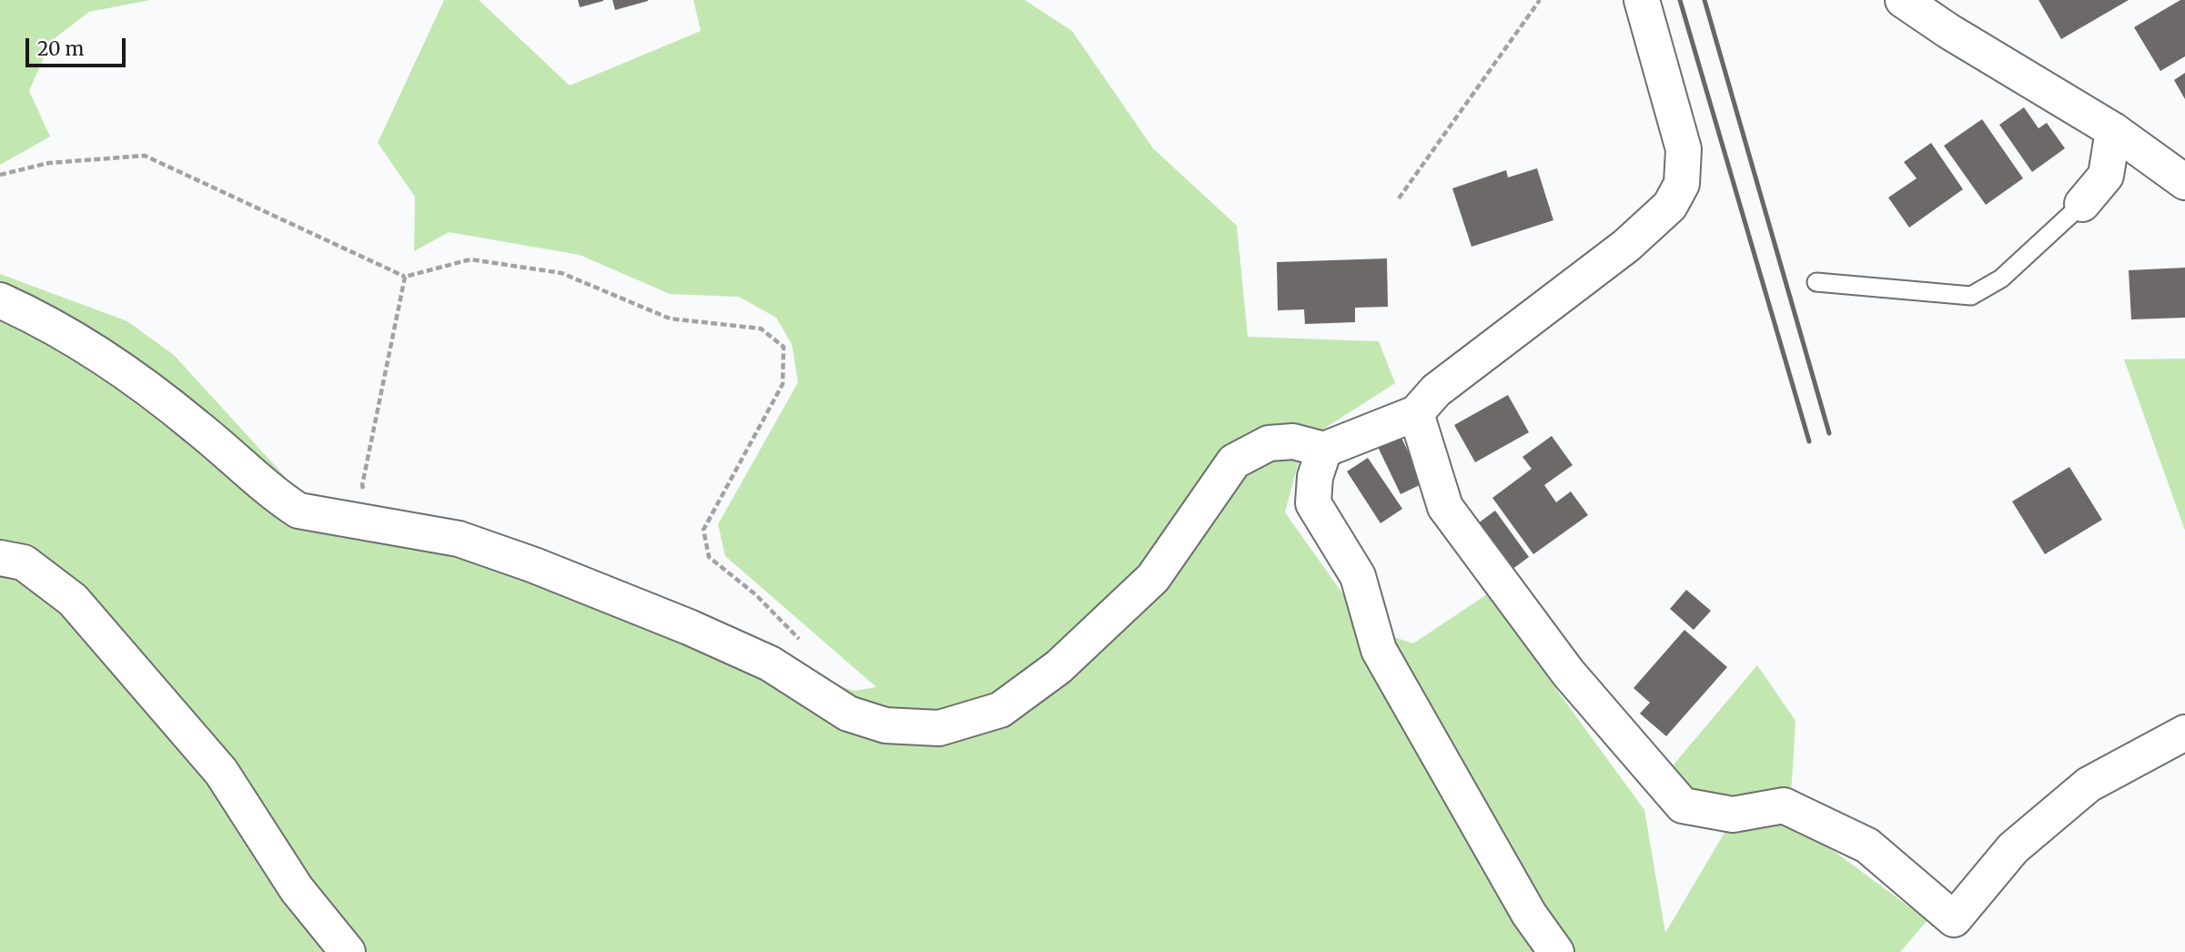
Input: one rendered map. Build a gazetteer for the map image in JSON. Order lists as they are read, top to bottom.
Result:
{
  "scale_bar": "20 m"
}
